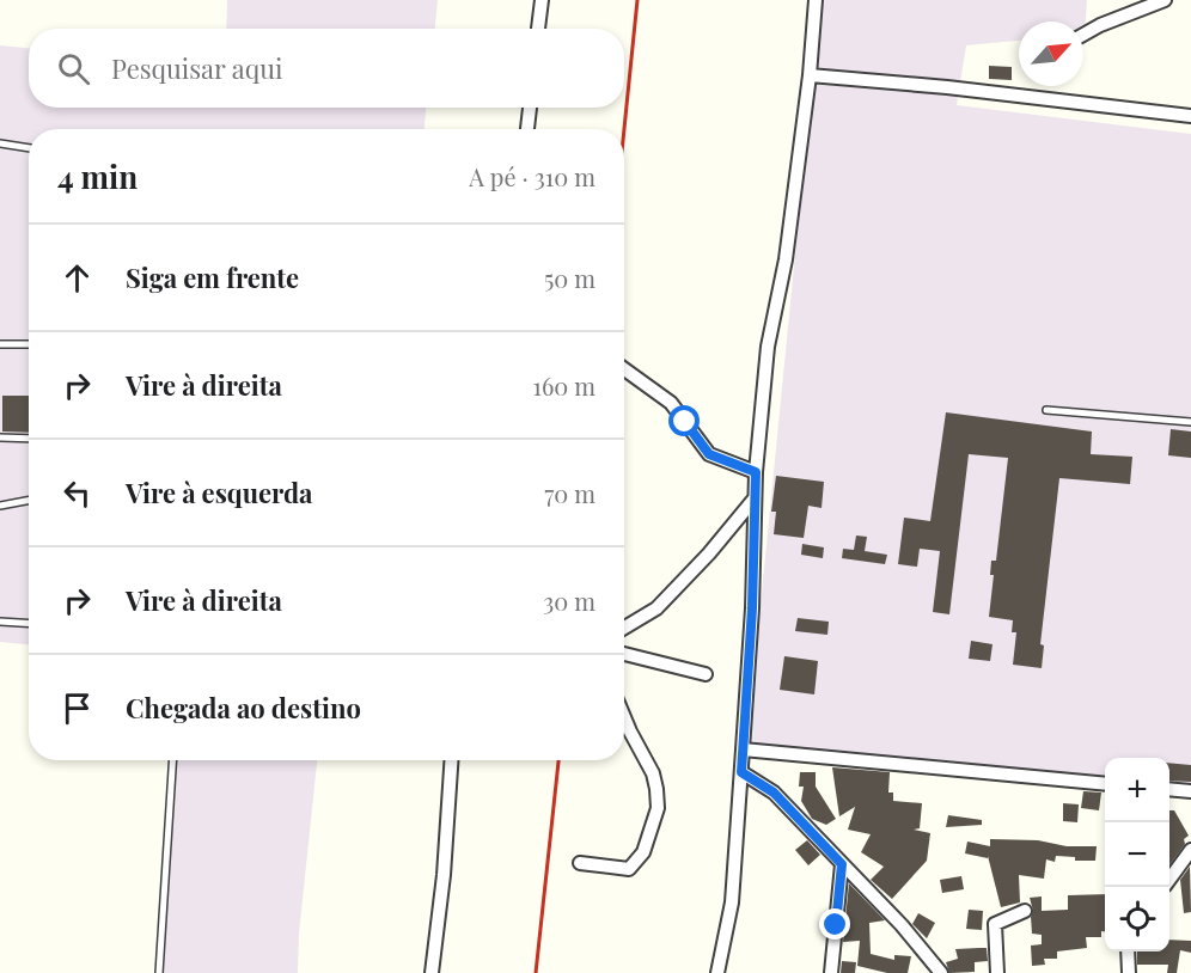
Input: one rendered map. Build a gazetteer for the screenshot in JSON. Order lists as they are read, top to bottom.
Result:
{
  "north": "top right",
  "page": {
    "search": "Pesquisar aqui",
    "heading": ["4 min", "A pé · 310 m"],
    "list": [
      ["Siga em frente", "50 m"],
      ["Vire à direita", "160 m"],
      ["Vire à esquerda", "70 m"],
      ["Vire à direita", "30 m"],
      "Chegada ao destino"
    ],
    "map_buttons": ["+", "−"]
  }
}
